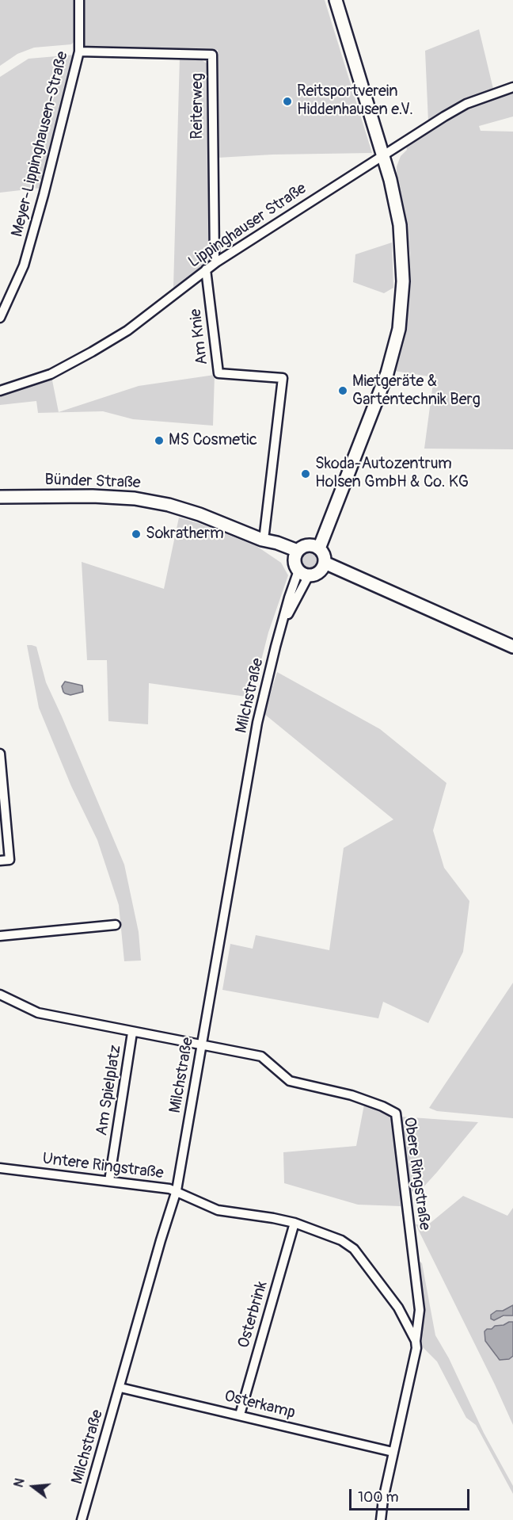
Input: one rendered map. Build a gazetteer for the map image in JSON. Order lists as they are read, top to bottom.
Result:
{
  "streets": {
    "street": [
      "Reiterweg",
      "Meyer-Lippinghausen-Straße",
      "Lippinghauser Straße",
      "Am Knie",
      "Bünder Straße",
      "Milchstraße",
      "Am Spielplatz",
      "Untere Ringstraße",
      "Obere Ringstraße",
      "Osterbrink",
      "Osterkamp"
    ]
  },
  "crossings": [
    ["Reiterweg", "Meyer-Lippinghausen-Straße"],
    ["Reiterweg", "Lippinghauser Straße"],
    ["Lippinghauser Straße", "Am Knie"],
    ["Am Knie", "Bünder Straße"],
    ["Bünder Straße", "Milchstraße"],
    ["Milchstraße", "Untere Ringstraße"],
    ["Milchstraße", "Obere Ringstraße"],
    ["Milchstraße", "Osterkamp"],
    ["Am Spielplatz", "Untere Ringstraße"],
    ["Am Spielplatz", "Obere Ringstraße"],
    ["Untere Ringstraße", "Obere Ringstraße"],
    ["Untere Ringstraße", "Osterbrink"],
    ["Osterbrink", "Osterkamp"]
  ],
  "places": [
    "Reitsportverein Hiddenhausen e.V.",
    "Mietgeräte & Gartentechnik Berg",
    "MS Cosmetic",
    "Skoda-Autozentrum Holsen GmbH & Co. KG",
    "Sokratherm"
  ],
  "scale_bar": "100 m",
  "north": "left"
}
